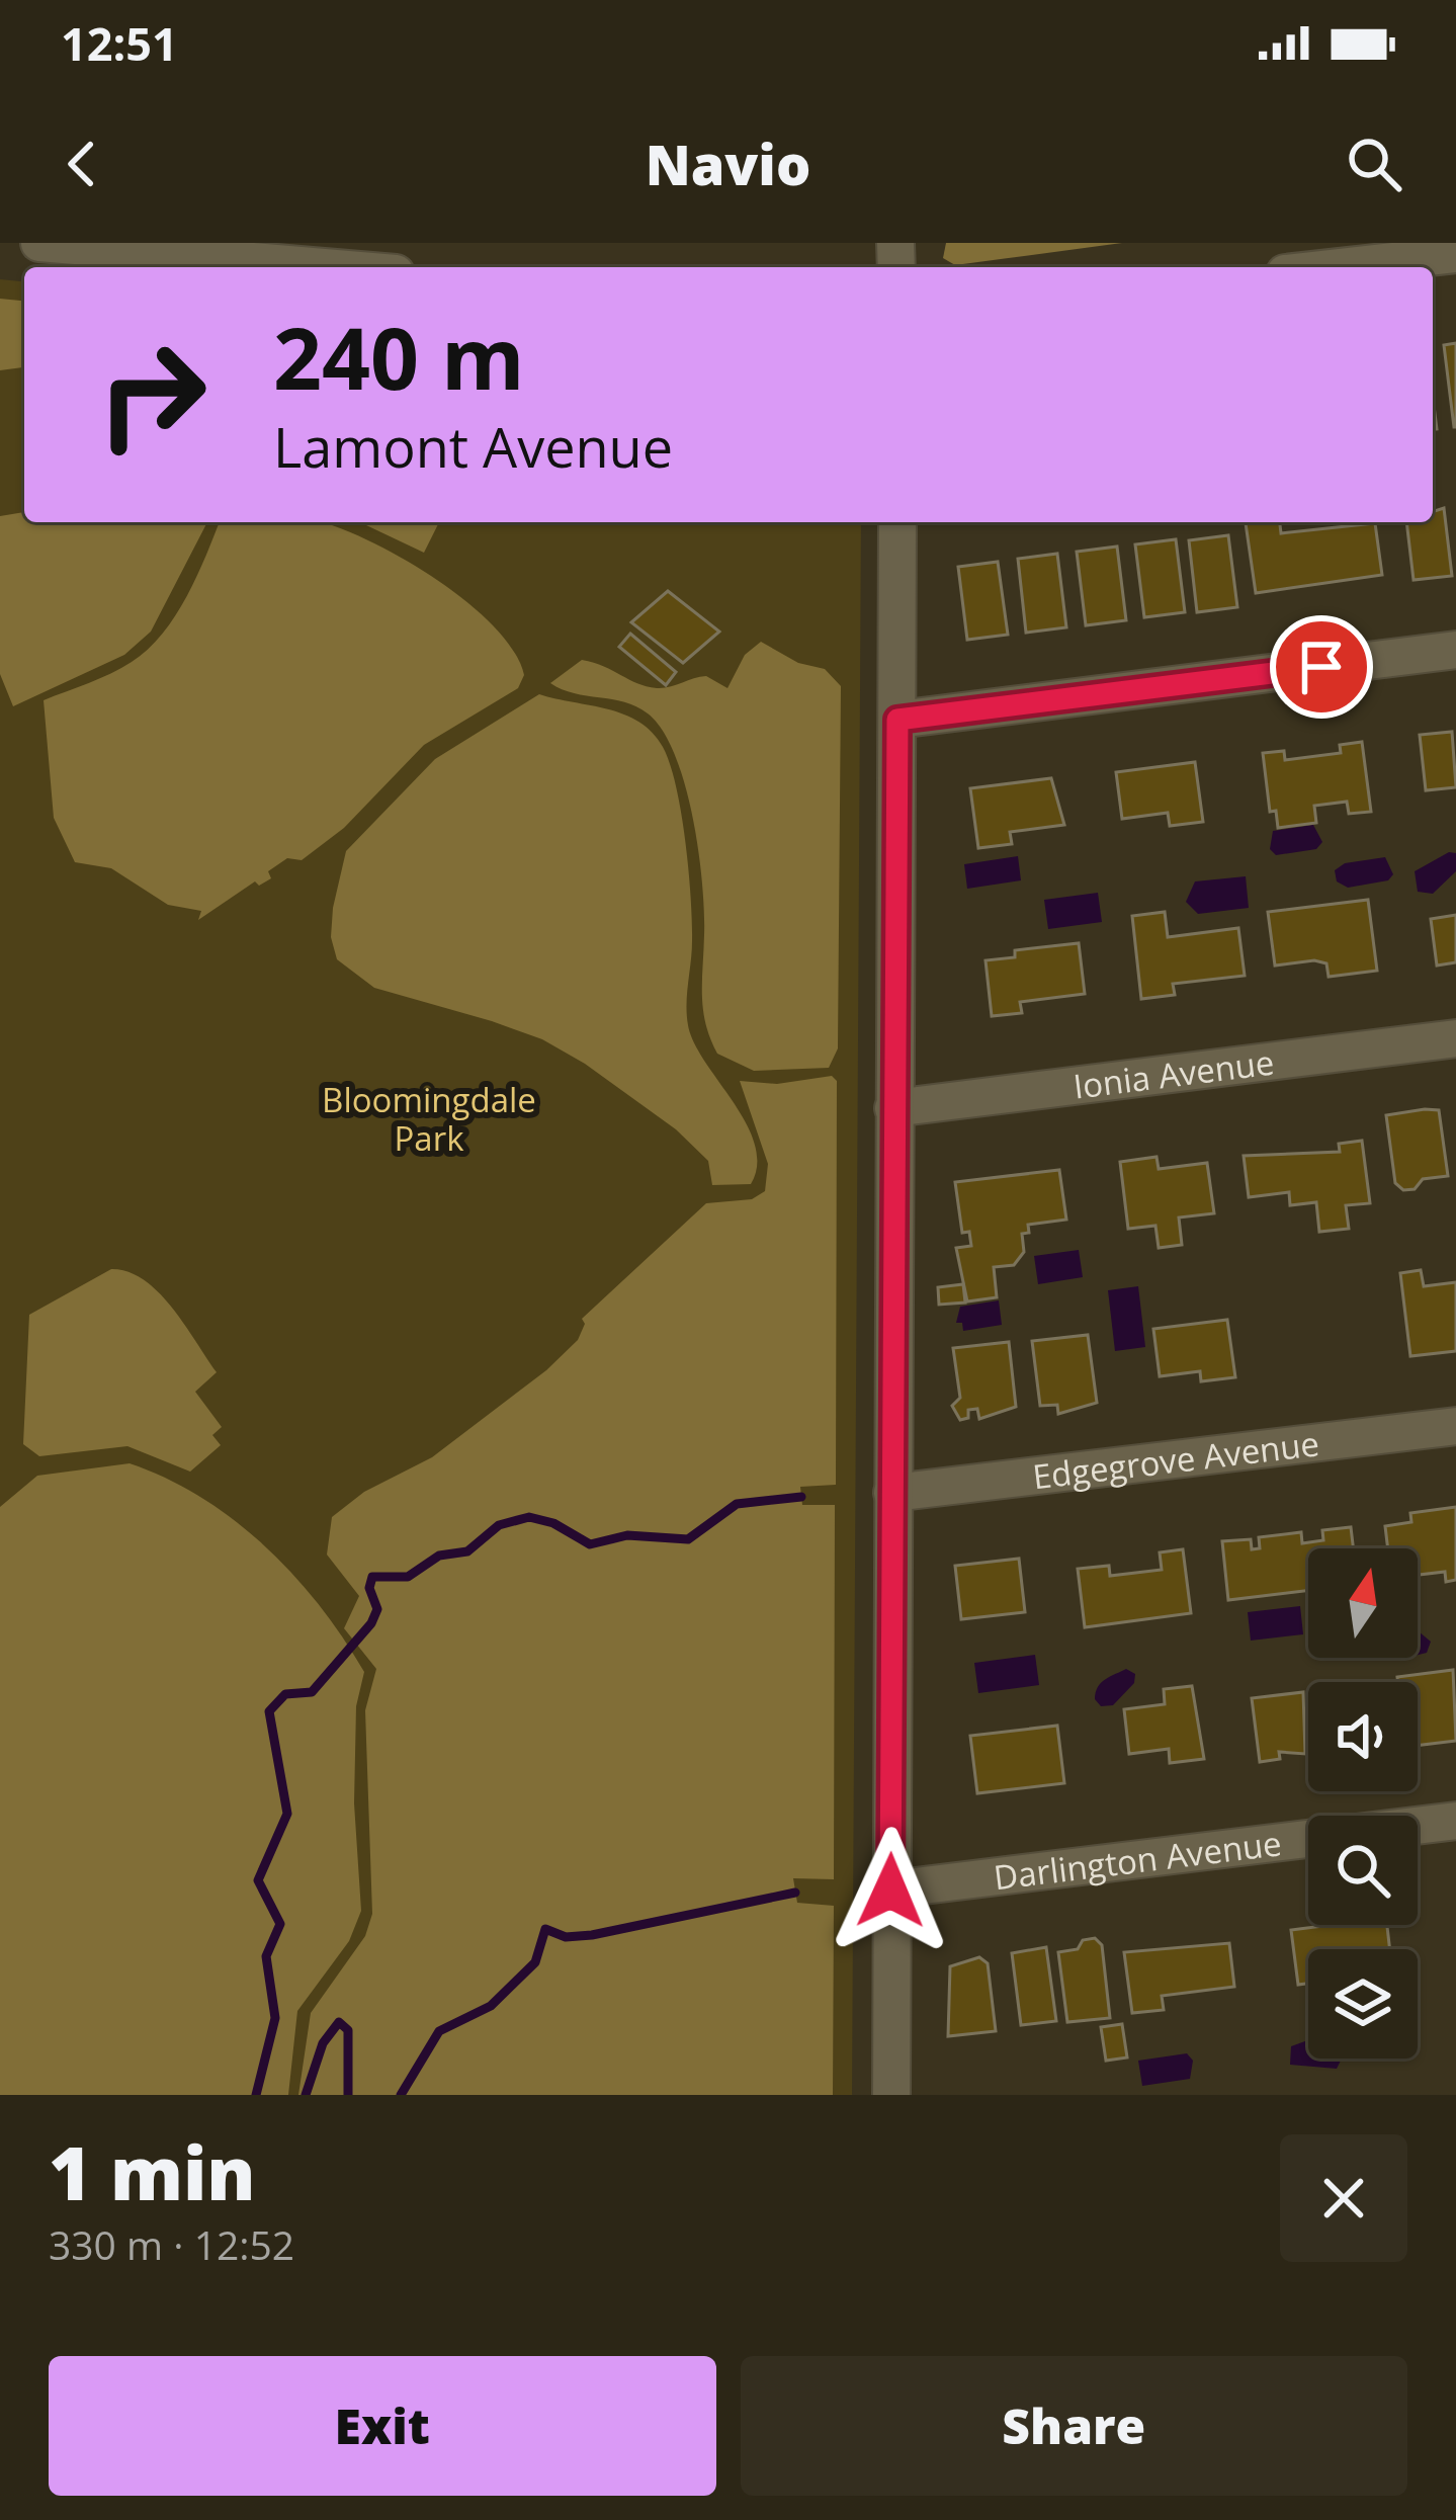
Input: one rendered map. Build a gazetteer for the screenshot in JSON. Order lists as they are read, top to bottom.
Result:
{
  "streets": {
    "street": ["Ionia Avenue", "Edgegrove Avenue", "Darlington Avenue"]
  },
  "parks": ["Bloomingdale Park"],
  "north": "top",
  "page": {
    "status": "12:51",
    "header": "Navio",
    "turn": ["240 m", "Lamont Avenue"],
    "heading": ["1 min", "330 m · 12:52"],
    "buttons": ["Exit", "Share"]
  }
}
